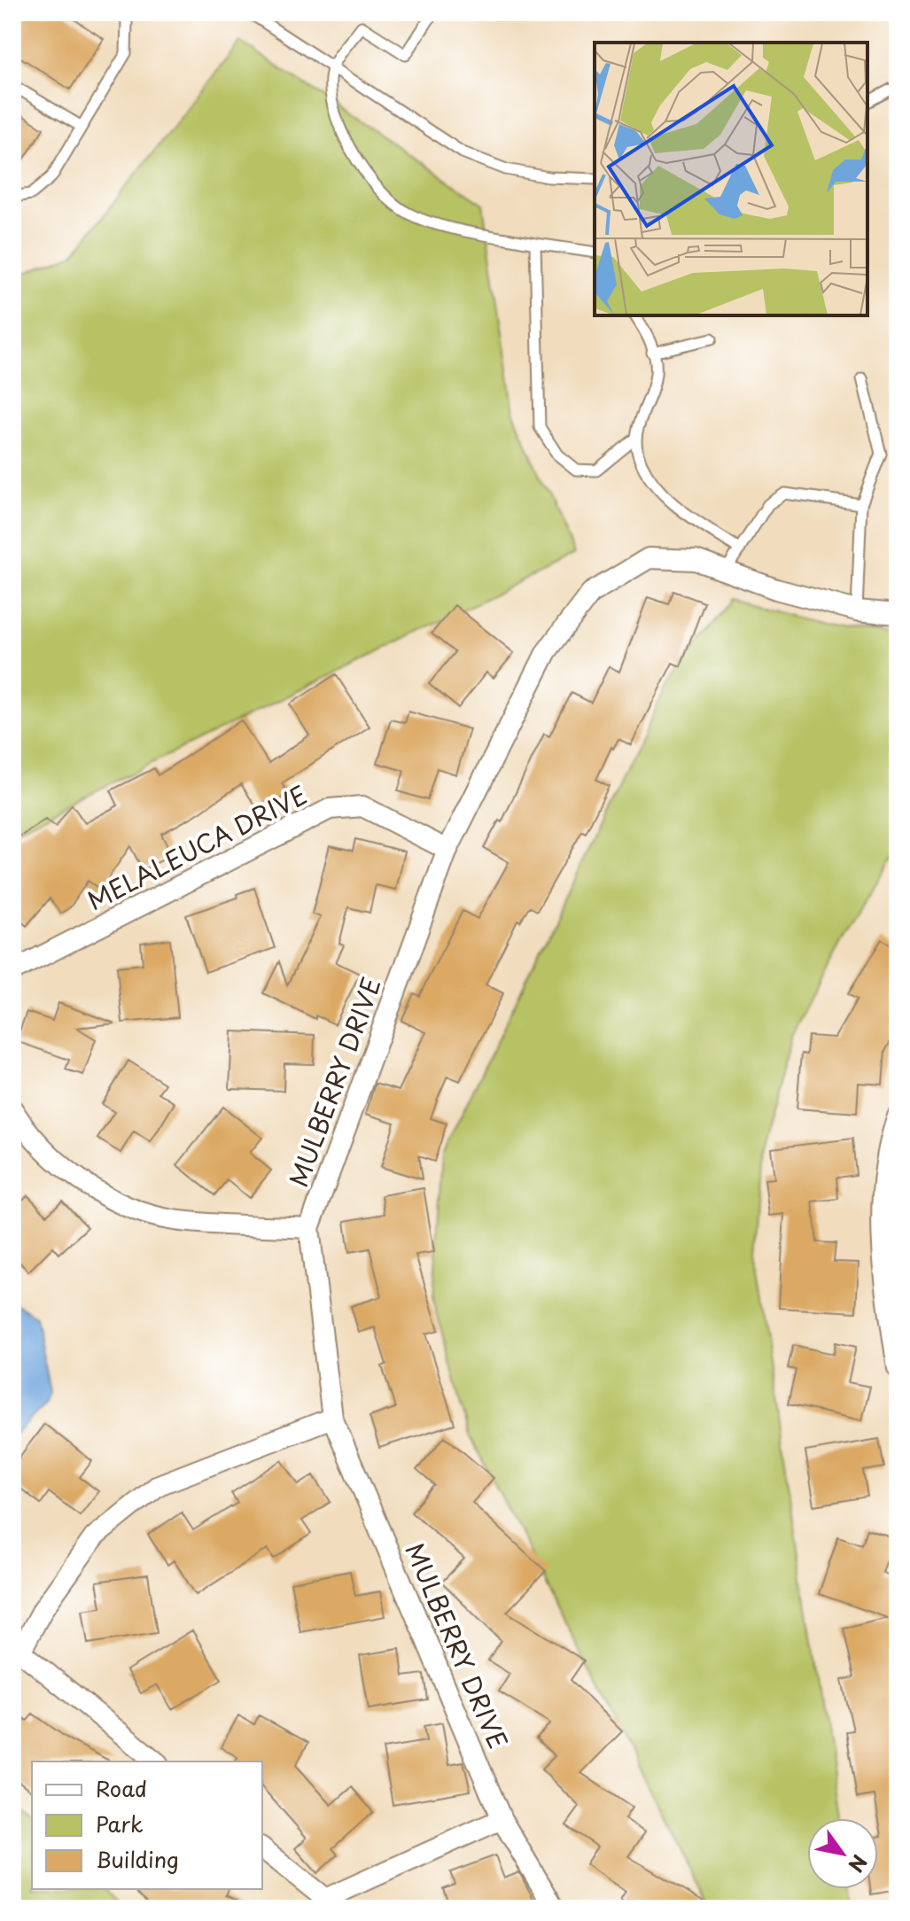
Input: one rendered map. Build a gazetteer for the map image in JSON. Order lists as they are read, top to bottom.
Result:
{
  "streets": {
    "street": ["MELALEUCA DRIVE", "MULBERRY DRIVE"]
  },
  "crossings": [
    ["MELALEUCA DRIVE", "MULBERRY DRIVE"]
  ],
  "legend": ["Road", "Park", "Building"],
  "north": "bottom right"
}
